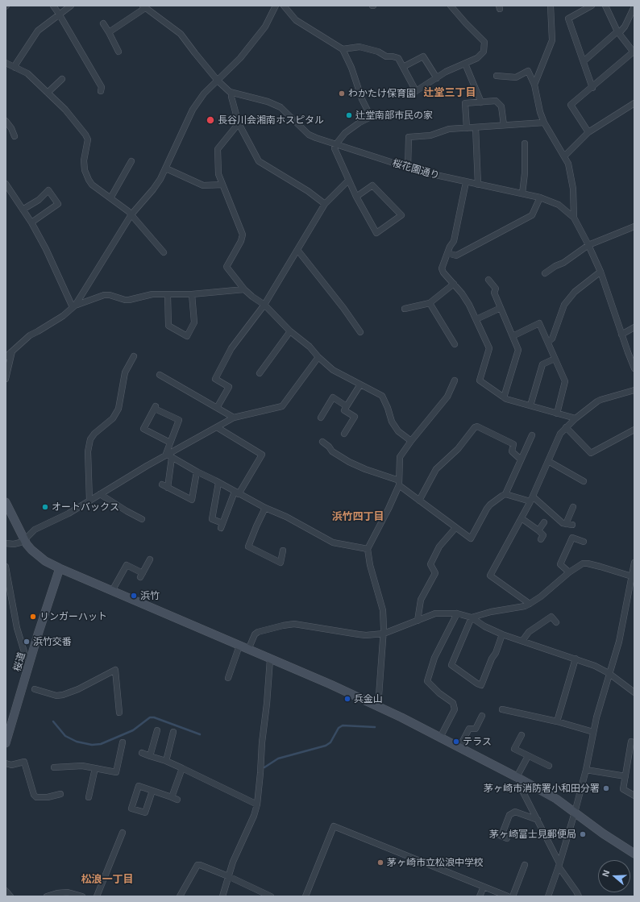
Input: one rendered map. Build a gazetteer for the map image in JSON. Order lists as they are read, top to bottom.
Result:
{
  "streets": {
    "street": ["桜花園通り", "桜道"]
  },
  "districts": ["辻堂三丁目", "浜竹四丁目", "松浪一丁目"],
  "places": [
    "わかたけ保育園",
    "辻堂南部市民の家",
    "長谷川会湘南ホスピタル",
    "オートバックス",
    "浜竹",
    "リンガーハット",
    "浜竹交番",
    "兵金山",
    "テラス",
    "茅ヶ崎市消防署小和田分署",
    "茅ヶ崎富士見郵便局",
    "茅ヶ崎市立松浪中学校"
  ],
  "north": "left"
}
